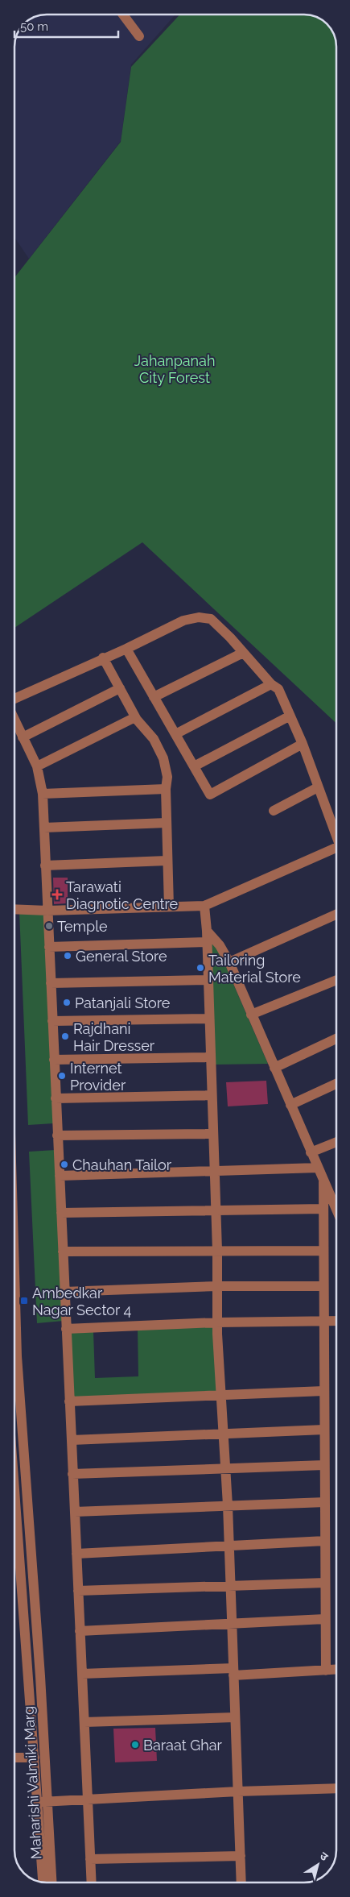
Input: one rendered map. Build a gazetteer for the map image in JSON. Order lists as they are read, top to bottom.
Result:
{
  "streets": {
    "street": ["Maharishi Valmiki Marg"]
  },
  "parks": ["Jahanpanah City Forest"],
  "places": {
    "health": ["Tarawati Diagnotic Centre"],
    "other": [
      "Temple",
      "General Store",
      "Tailoring Material Store",
      "Patanjali Store",
      "Rajdhani Hair Dresser",
      "Internet Provider",
      "Chauhan Tailor",
      "Baraat Ghar"
    ],
    "transit": ["Ambedkar Nagar Sector 4"]
  },
  "scale_bar": "50 m",
  "north": "top right"
}
